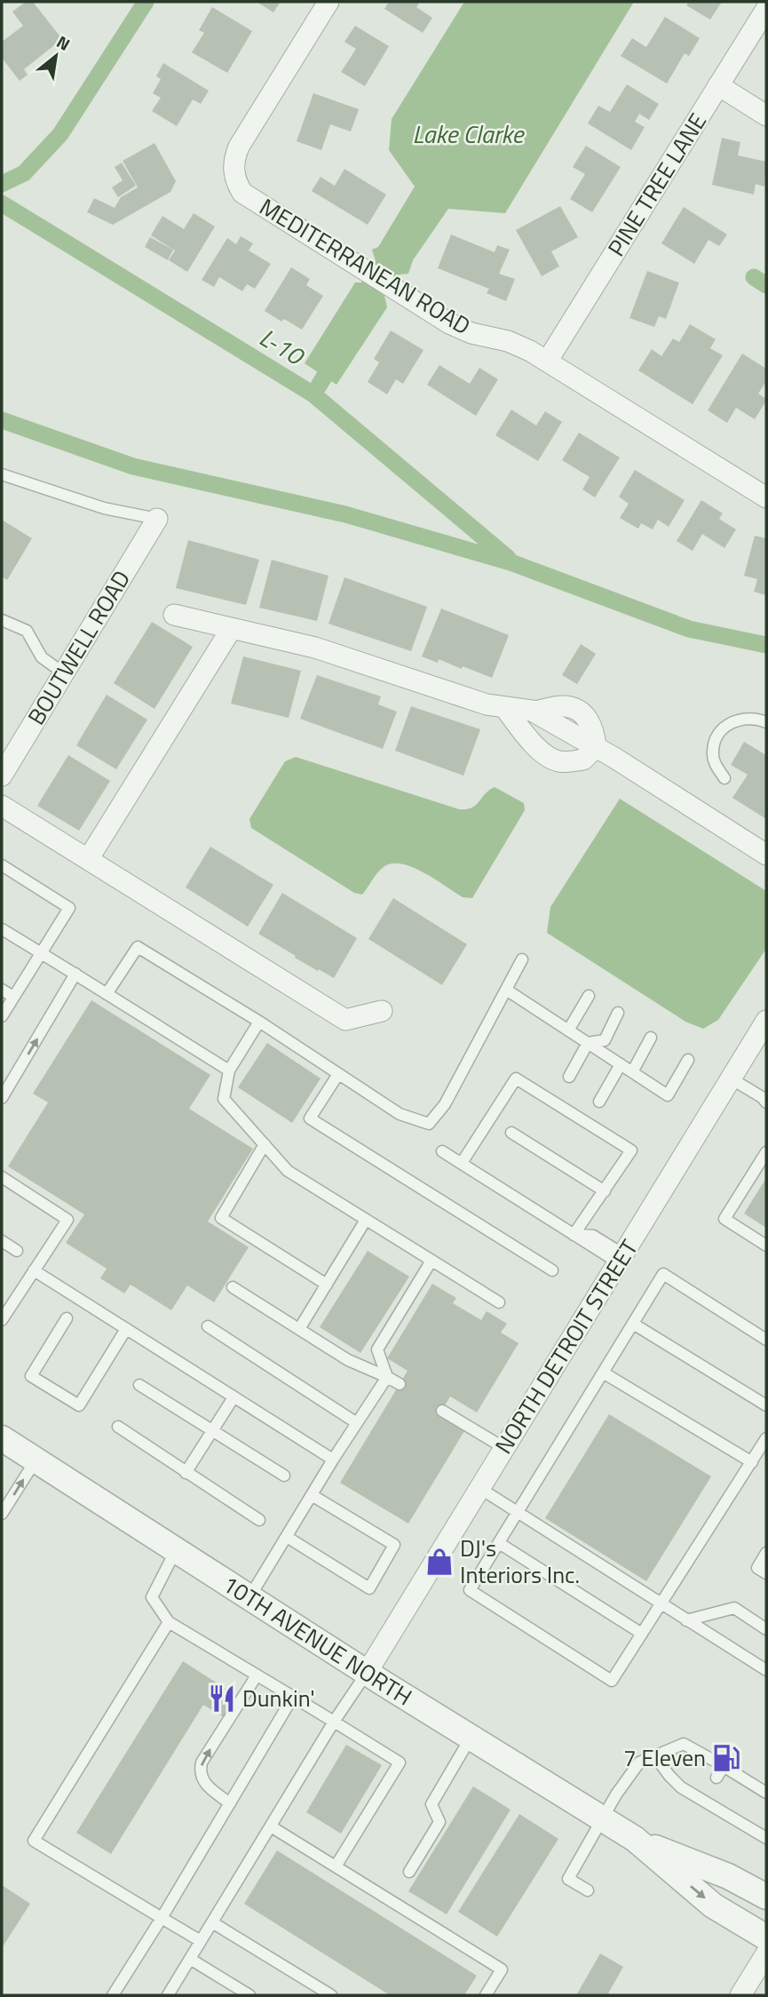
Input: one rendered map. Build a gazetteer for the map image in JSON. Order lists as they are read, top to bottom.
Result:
{
  "streets": {
    "street": [
      "PINE TREE LANE",
      "MEDITERRANEAN ROAD",
      "BOUTWELL ROAD",
      "NORTH DETROIT STREET",
      "10TH AVENUE NORTH"
    ]
  },
  "crossings": [
    ["PINE TREE LANE", "MEDITERRANEAN ROAD"],
    ["NORTH DETROIT STREET", "10TH AVENUE NORTH"]
  ],
  "water": ["Lake Clarke", "L-10"],
  "places": {
    "shop": ["DJ's Interiors Inc."],
    "restaurant": ["Dunkin'"],
    "fuel station": ["7 Eleven"]
  },
  "north": "top right"
}
